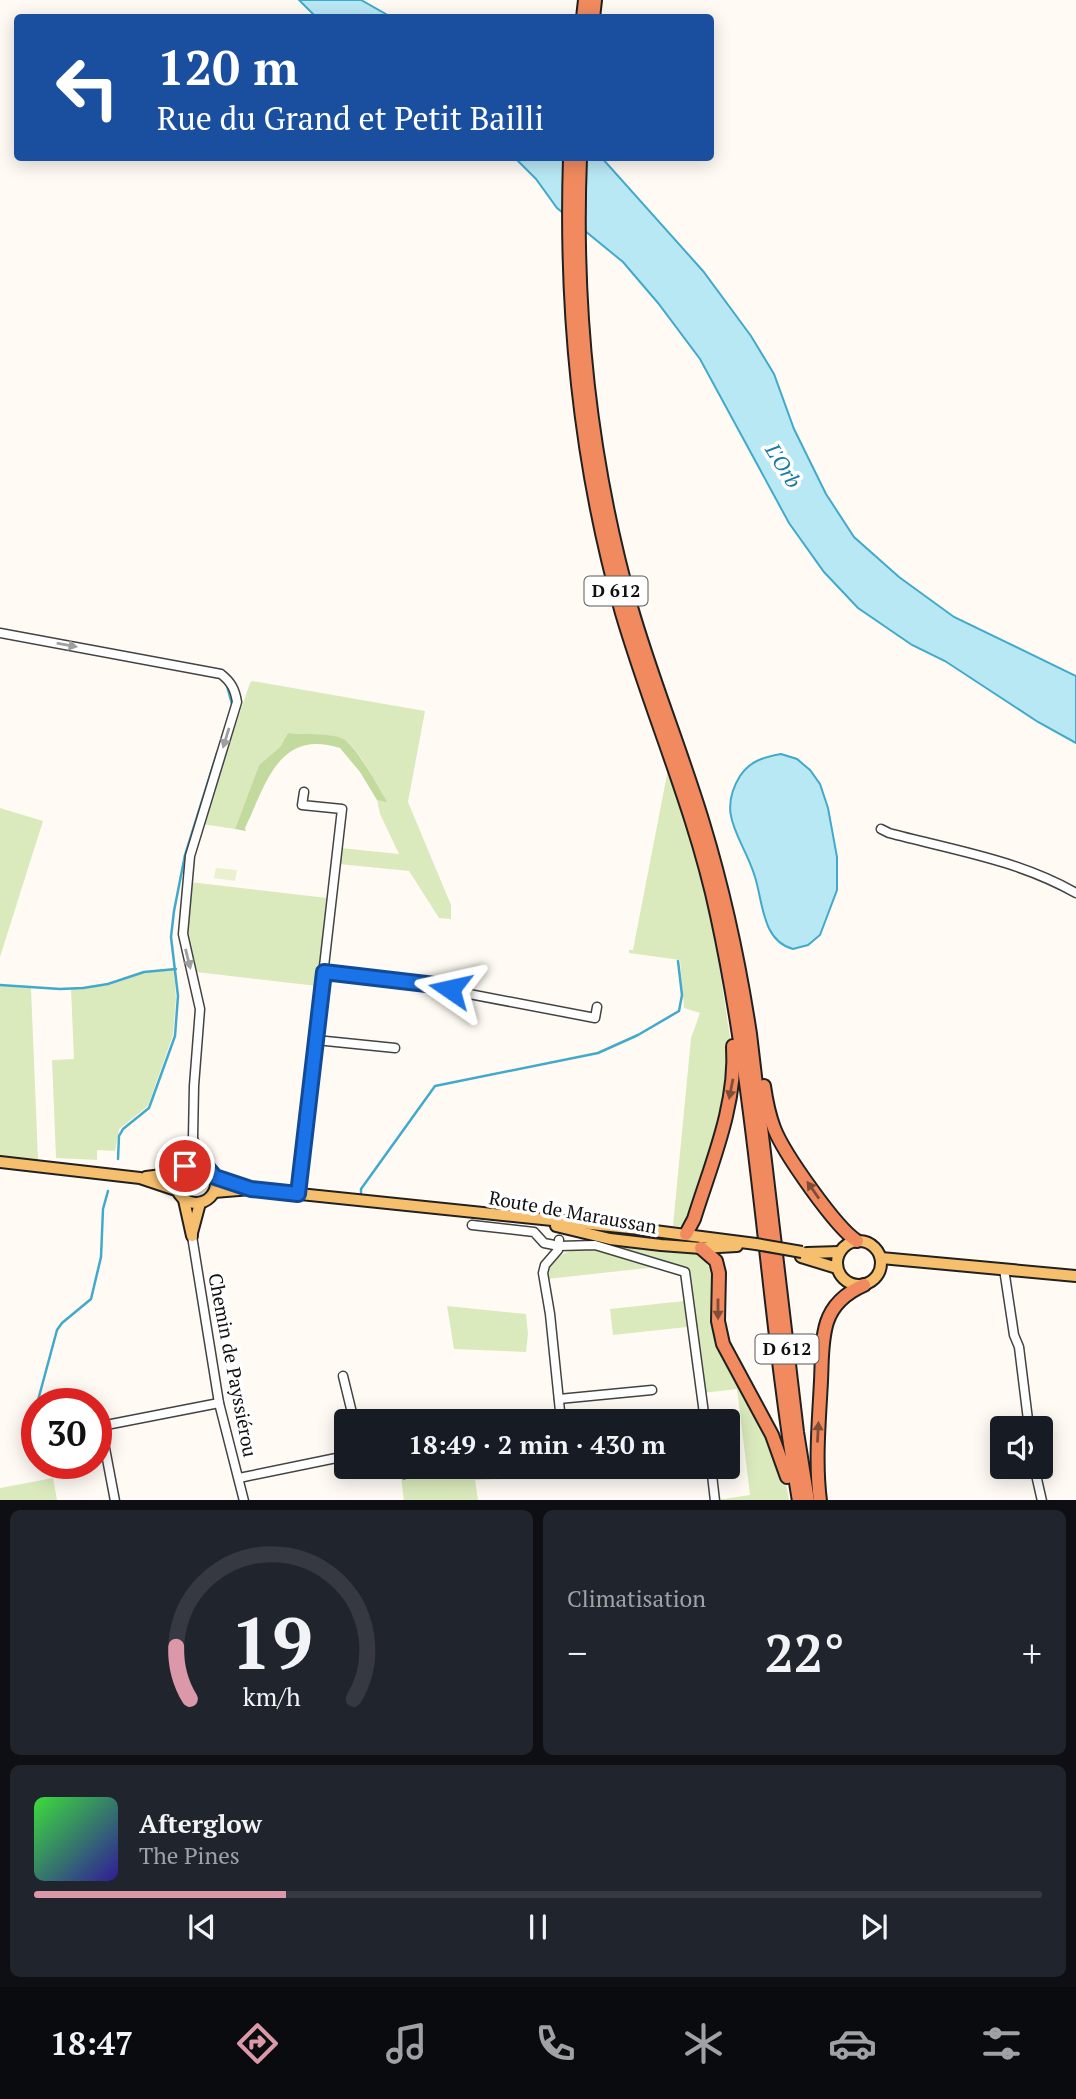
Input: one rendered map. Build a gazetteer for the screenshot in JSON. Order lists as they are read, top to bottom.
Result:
{
  "streets": {
    "highway": ["D 612"],
    "main road": ["Route de Maraussan", "Chemin de Payssiérou"]
  },
  "water": ["L'Orb"],
  "page": {
    "turn": ["120 m", "Rue du Grand et Petit Bailli"],
    "limit": "30",
    "trip": "18:49 · 2 min · 430 m",
    "tile": "Climatisation",
    "heat": ["−", "22°", "+"],
    "song": ["Afterglow", "The Pines"],
    "tabs": "18:47",
    "gauge": ["19", "km/h"]
  }
}
